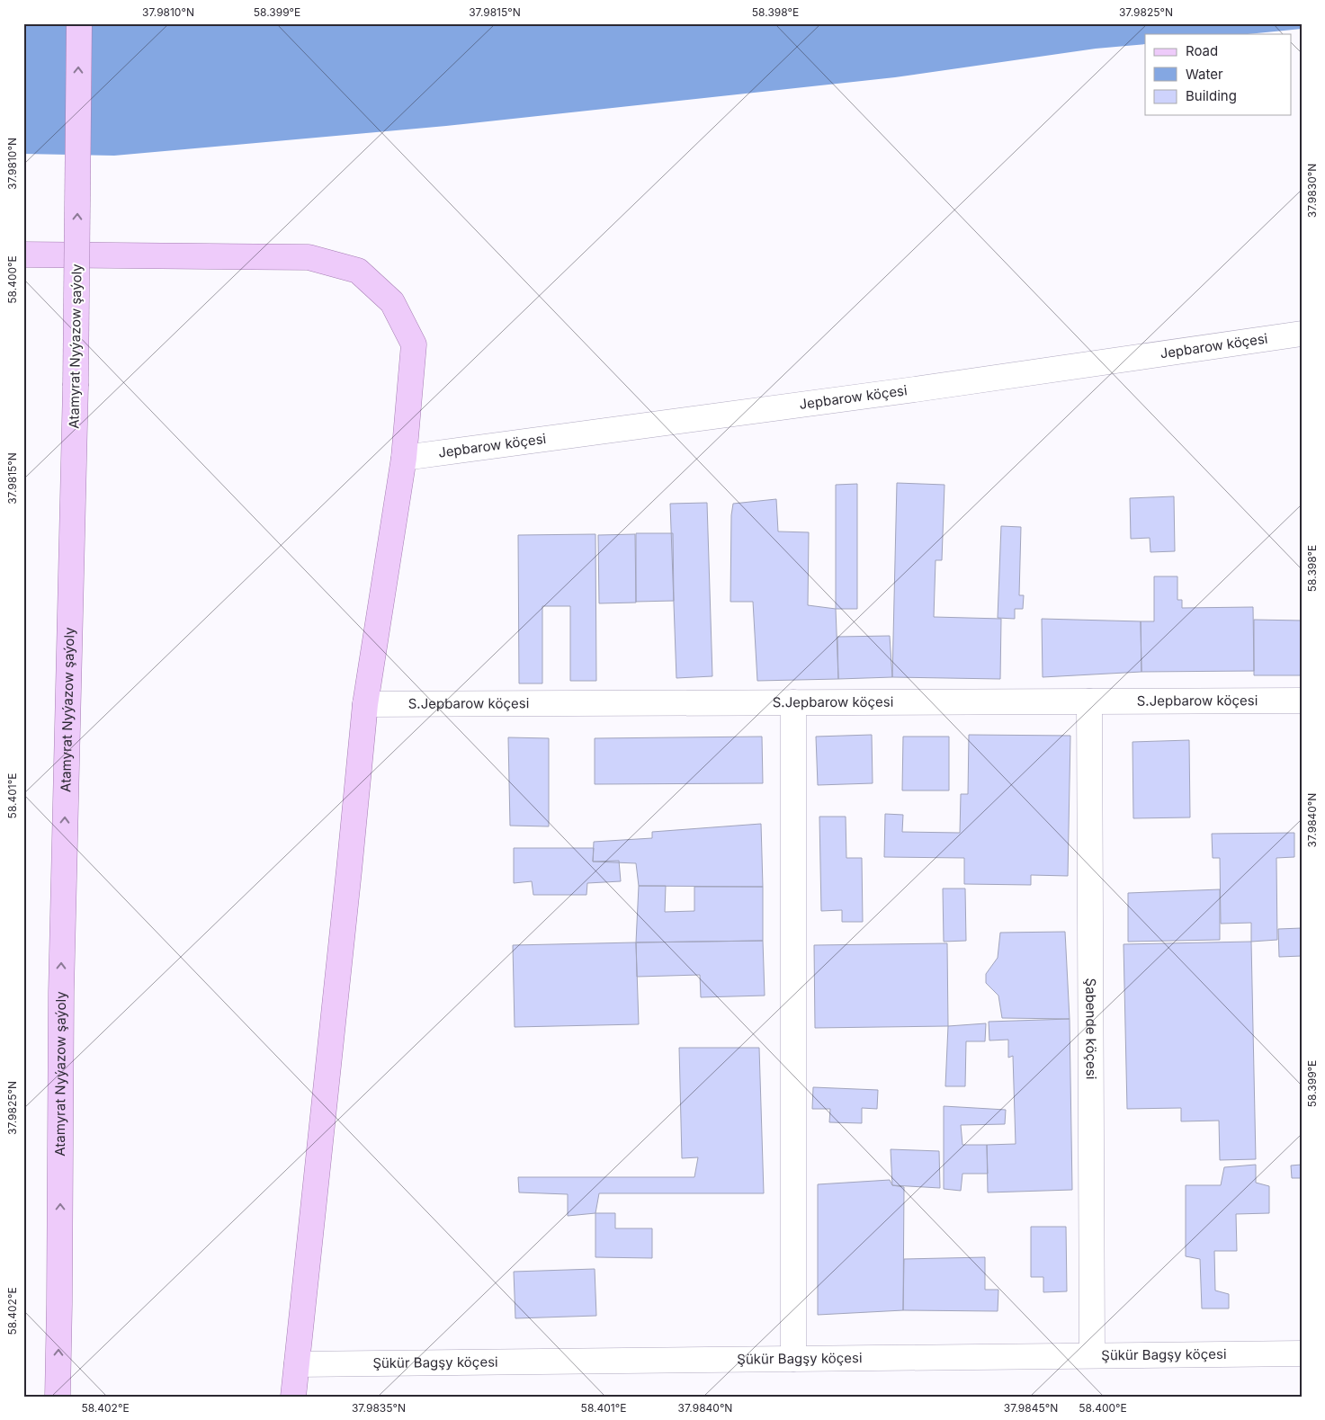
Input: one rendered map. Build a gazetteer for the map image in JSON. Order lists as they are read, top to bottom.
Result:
{
  "streets": {
    "main road": ["Atamyrat Nyýazow şaýoly"],
    "street": [
      "Jepbarow köçesi",
      "S.Jepbarow köçesi",
      "Şabende köçesi",
      "Şükür Bagşy köçesi"
    ]
  },
  "crossings": [
    ["S.Jepbarow köçesi", "Şabende köçesi"],
    ["Şabende köçesi", "Şükür Bagşy köçesi"]
  ],
  "one_way": ["Atamyrat Nyýazow şaýoly"],
  "legend": ["Road", "Water", "Building"],
  "coordinates": [
    "37.9810°N",
    "58.399°E",
    "37.9815°N",
    "58.398°E",
    "37.9825°N",
    "37.9830°N",
    "58.400°E",
    "58.401°E",
    "37.9840°N",
    "58.402°E",
    "37.9835°N",
    "37.9845°N"
  ]
}
